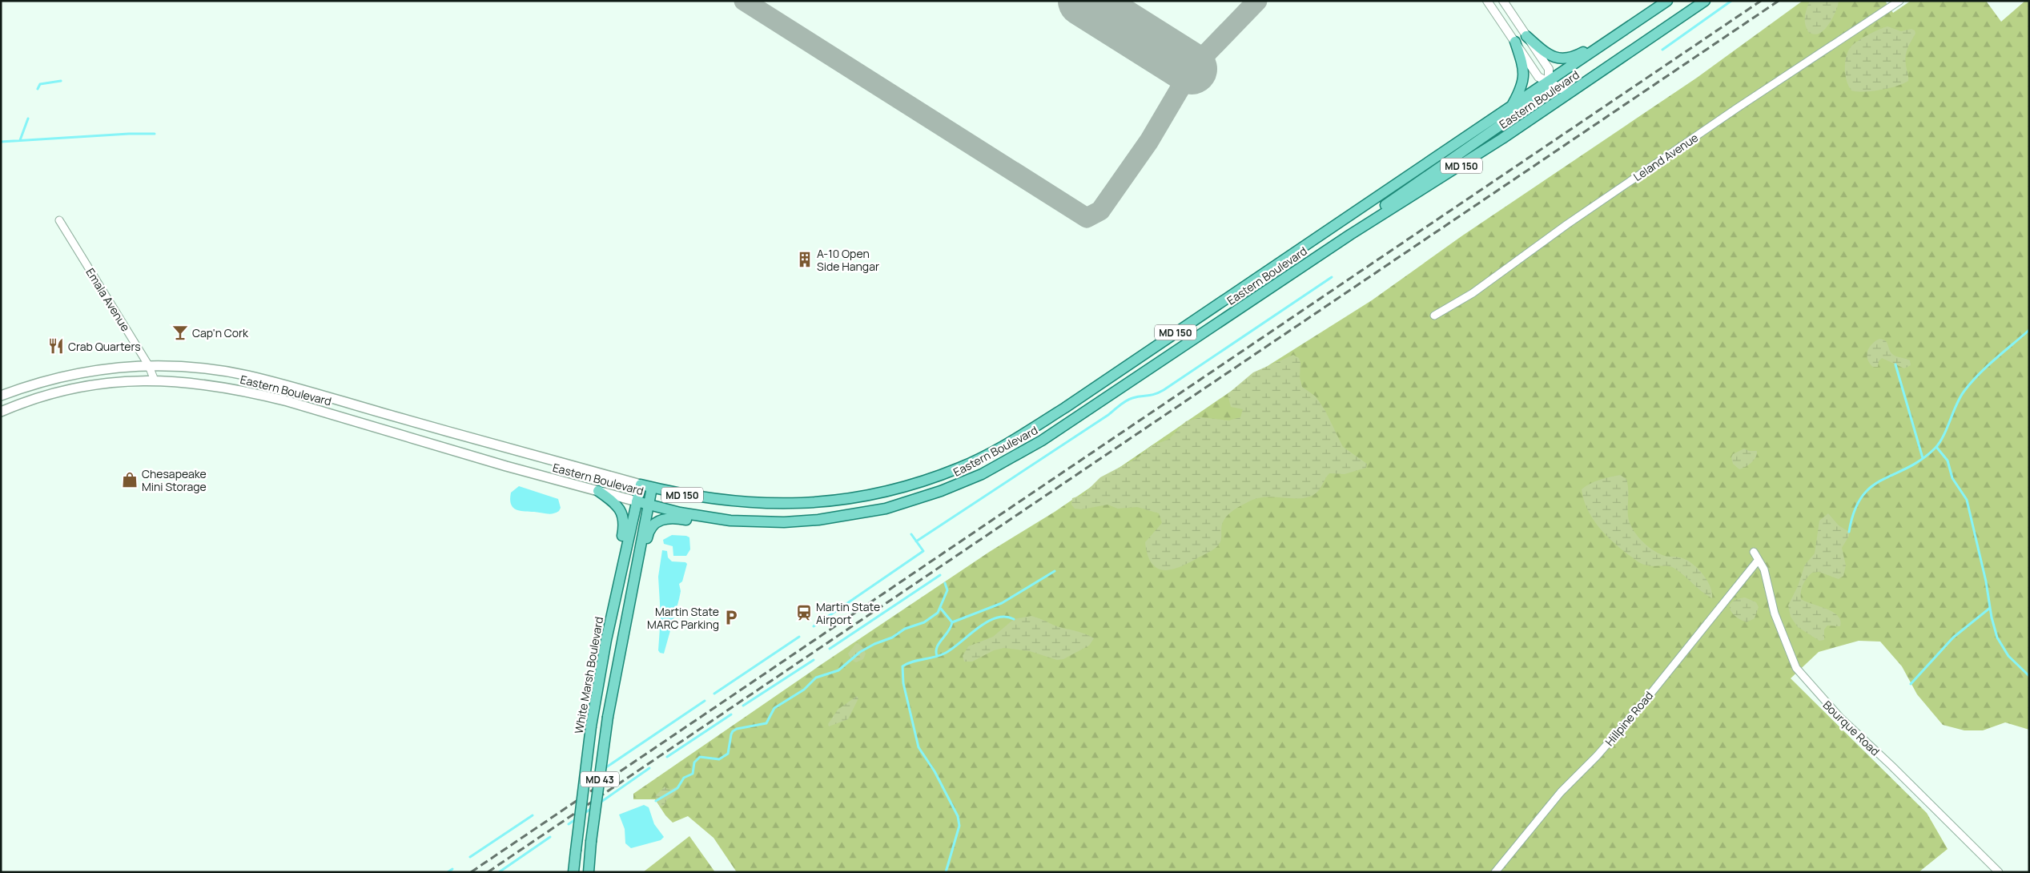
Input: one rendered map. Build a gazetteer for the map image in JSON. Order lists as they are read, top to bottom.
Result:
{
  "streets": {
    "main road": [
      "Eastern Boulevard",
      "MD 150",
      "White Marsh Boulevard",
      "MD 43"
    ],
    "street": [
      "Leland Avenue",
      "Emala Avenue",
      "Hillpine Road",
      "Bourque Road"
    ]
  },
  "crossings": [
    ["Eastern Boulevard", "Emala Avenue"],
    ["Eastern Boulevard", "White Marsh Boulevard"],
    ["Eastern Boulevard", "MD 43"],
    ["Hillpine Road", "Bourque Road"]
  ],
  "places": {
    "building": ["A-10 Open Side Hangar"],
    "bar": ["Cap'n Cork"],
    "restaurant": ["Crab Quarters"],
    "shop": ["Chesapeake Mini Storage"],
    "station": ["Martin State Airport"],
    "parking": ["Martin State MARC Parking"]
  }
}
